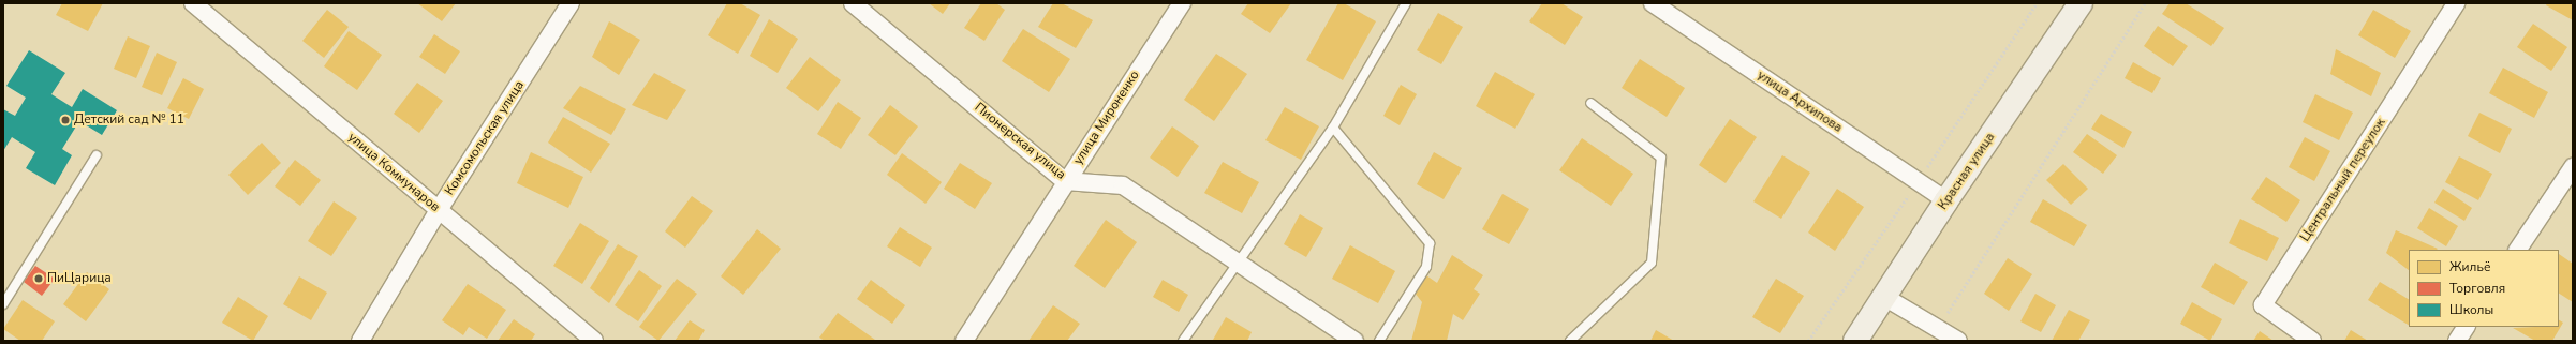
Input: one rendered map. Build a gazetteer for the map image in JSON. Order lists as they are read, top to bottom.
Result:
{
  "streets": {
    "main road": ["Красная улица"],
    "street": [
      "улица Архипова",
      "улица Мироненко",
      "Комсомольская улица",
      "Пионерская улица",
      "улица Коммунаров",
      "Центральный переулок"
    ]
  },
  "crossings": [
    ["улица Архипова", "Красная улица"],
    ["улица Мироненко", "Пионерская улица"],
    ["Комсомольская улица", "улица Коммунаров"]
  ],
  "places": ["Детский сад № 11", "ПиЦарица"],
  "legend": ["Жильё", "Торговля", "Школы"]
}
